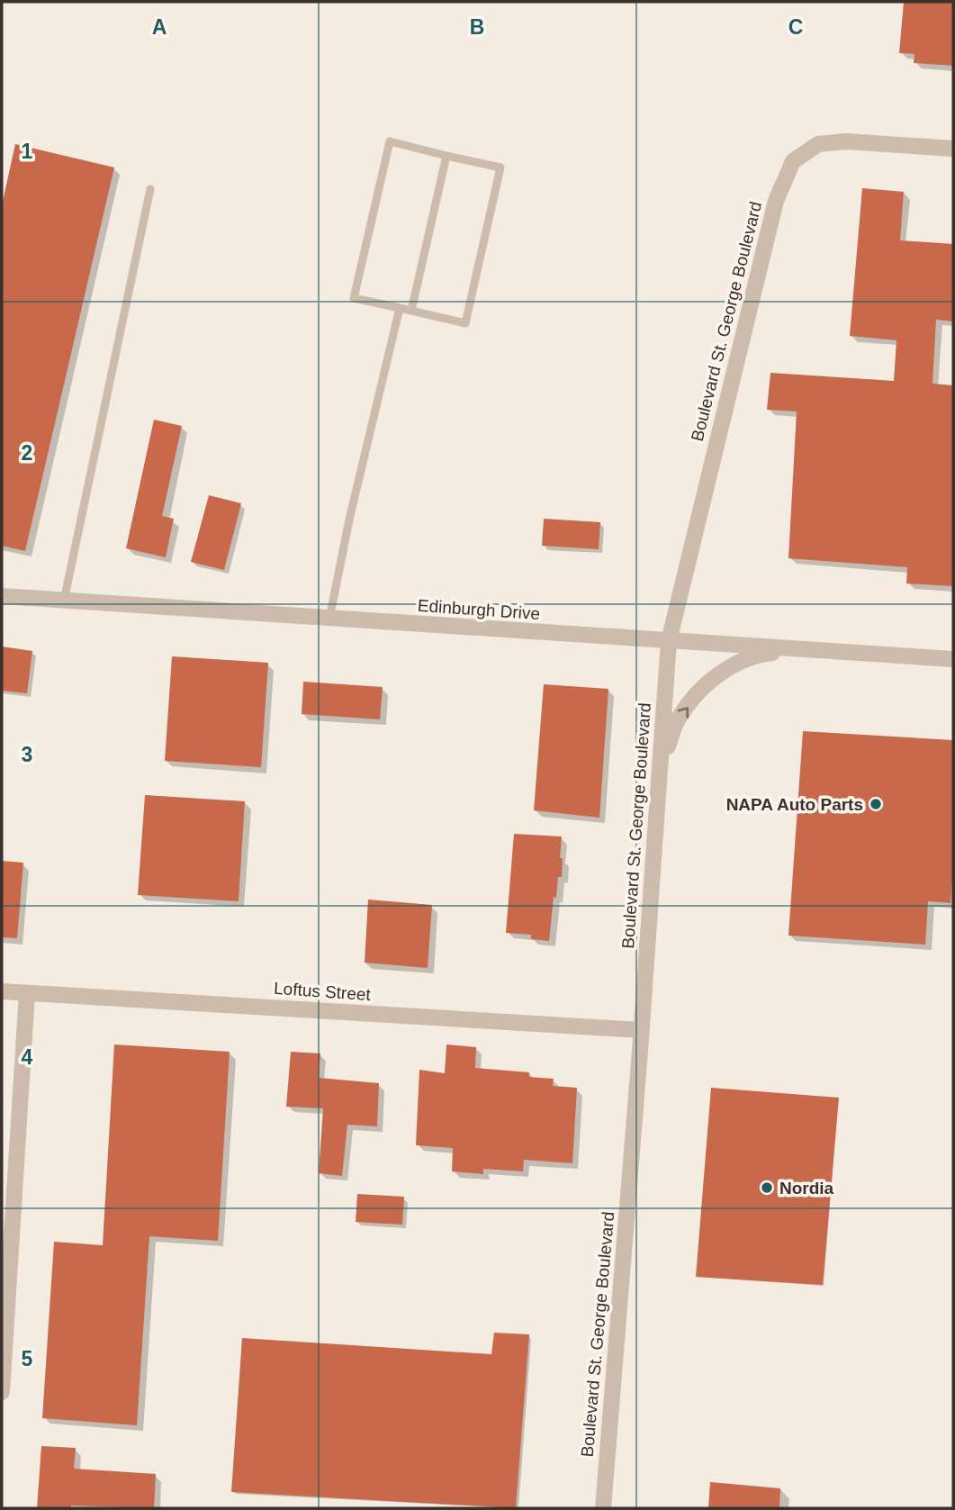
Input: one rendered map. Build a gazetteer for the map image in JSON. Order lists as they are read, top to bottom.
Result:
{
  "streets": {
    "street": ["Boulevard St. George Boulevard", "Edinburgh Drive", "Loftus Street"]
  },
  "crossings": [
    ["Boulevard St. George Boulevard", "Edinburgh Drive"],
    ["Boulevard St. George Boulevard", "Loftus Street"]
  ],
  "places": ["NAPA Auto Parts", "Nordia"],
  "grid": {
    "columns": ["A", "B", "C"],
    "rows": [
      "1",
      "2",
      "3",
      "4",
      "5"
    ]
  }
}
